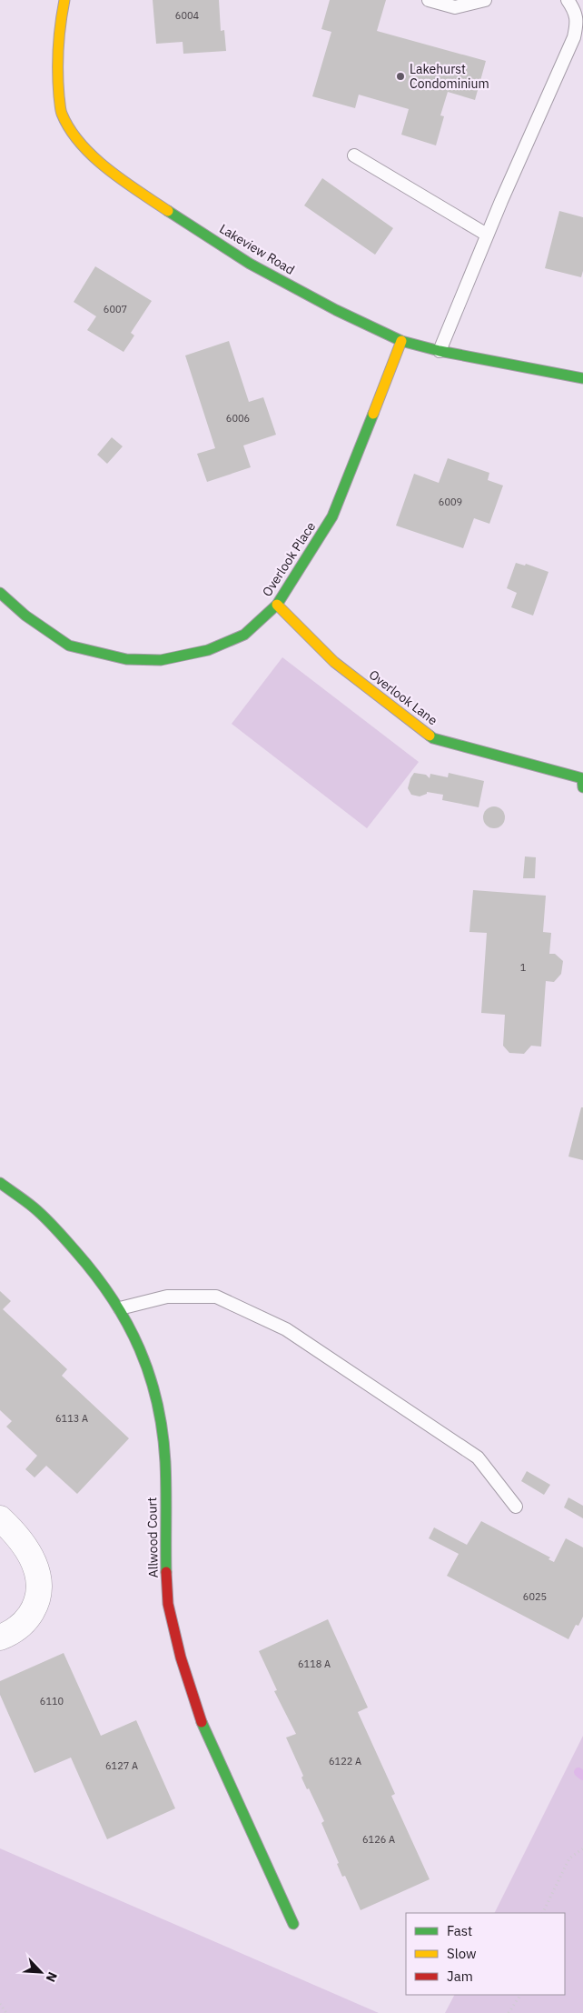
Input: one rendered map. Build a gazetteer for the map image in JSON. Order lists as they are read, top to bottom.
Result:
{
  "streets": {
    "street": [
      "Lakeview Road",
      "Overlook Place",
      "Overlook Lane",
      "Allwood Court"
    ]
  },
  "crossings": [
    ["Lakeview Road", "Overlook Place"],
    ["Overlook Place", "Overlook Lane"]
  ],
  "places": ["Lakehurst Condominium"],
  "house_numbers": [
    "6004",
    "6007",
    "6006",
    "6009",
    "1",
    "6113 A",
    "6025",
    "6118 A",
    "6110",
    "6122 A",
    "6127 A",
    "6126 A"
  ],
  "legend": ["Fast", "Slow", "Jam"],
  "north": "bottom right"
}
